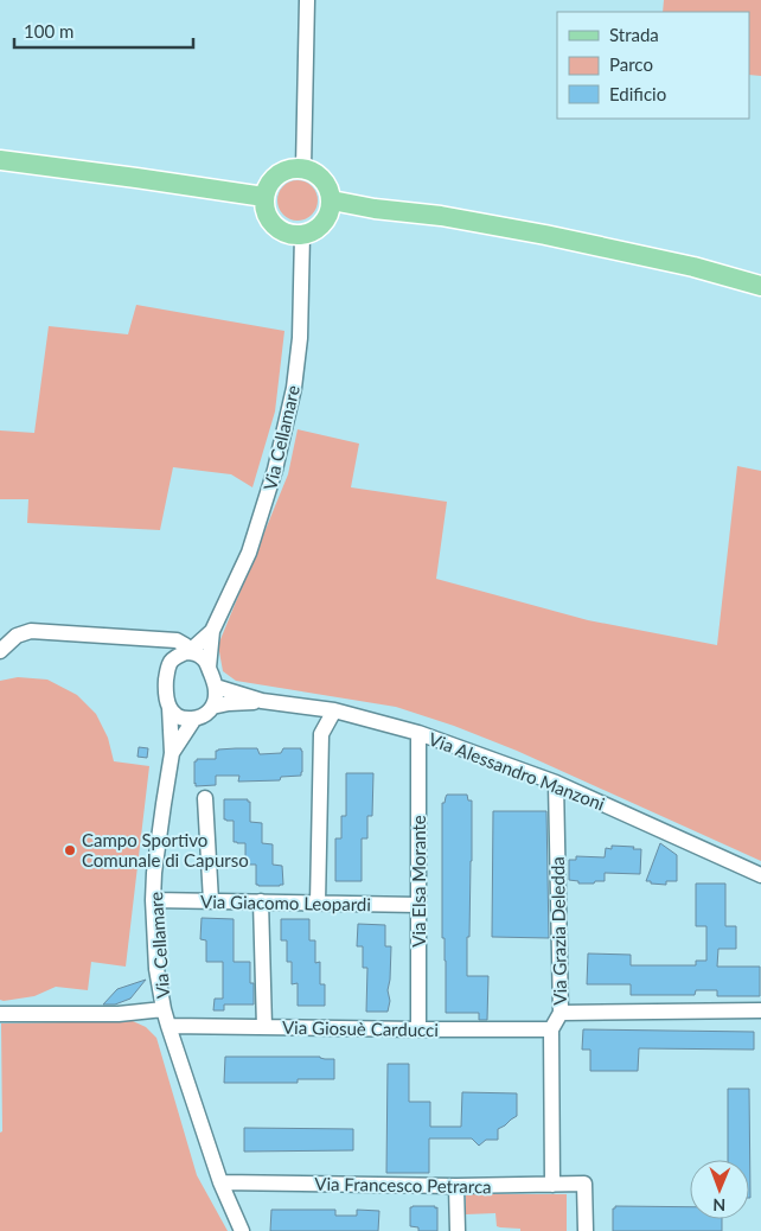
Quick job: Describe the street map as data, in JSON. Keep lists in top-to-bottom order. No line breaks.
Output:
{"streets":{"street":["Via Cellamare","Via Alessandro Manzoni","Via Elsa Morante","Via Giacomo Leopardi","Via Grazia Deledda","Via Giosuè Carducci","Via Francesco Petrarca"]},"crossings":[["Via Cellamare","Via Alessandro Manzoni"],["Via Cellamare","Via Giacomo Leopardi"],["Via Cellamare","Via Giosuè Carducci"],["Via Cellamare","Via Francesco Petrarca"],["Via Alessandro Manzoni","Via Elsa Morante"],["Via Alessandro Manzoni","Via Grazia Deledda"],["Via Elsa Morante","Via Giacomo Leopardi"],["Via Elsa Morante","Via Giosuè Carducci"],["Via Grazia Deledda","Via Giosuè Carducci"],["Via Grazia Deledda","Via Francesco Petrarca"]],"places":["Campo Sportivo Comunale di Capurso"],"legend":["Strada","Parco","Edificio"],"scale_bar":"100 m","north":"bottom"}
